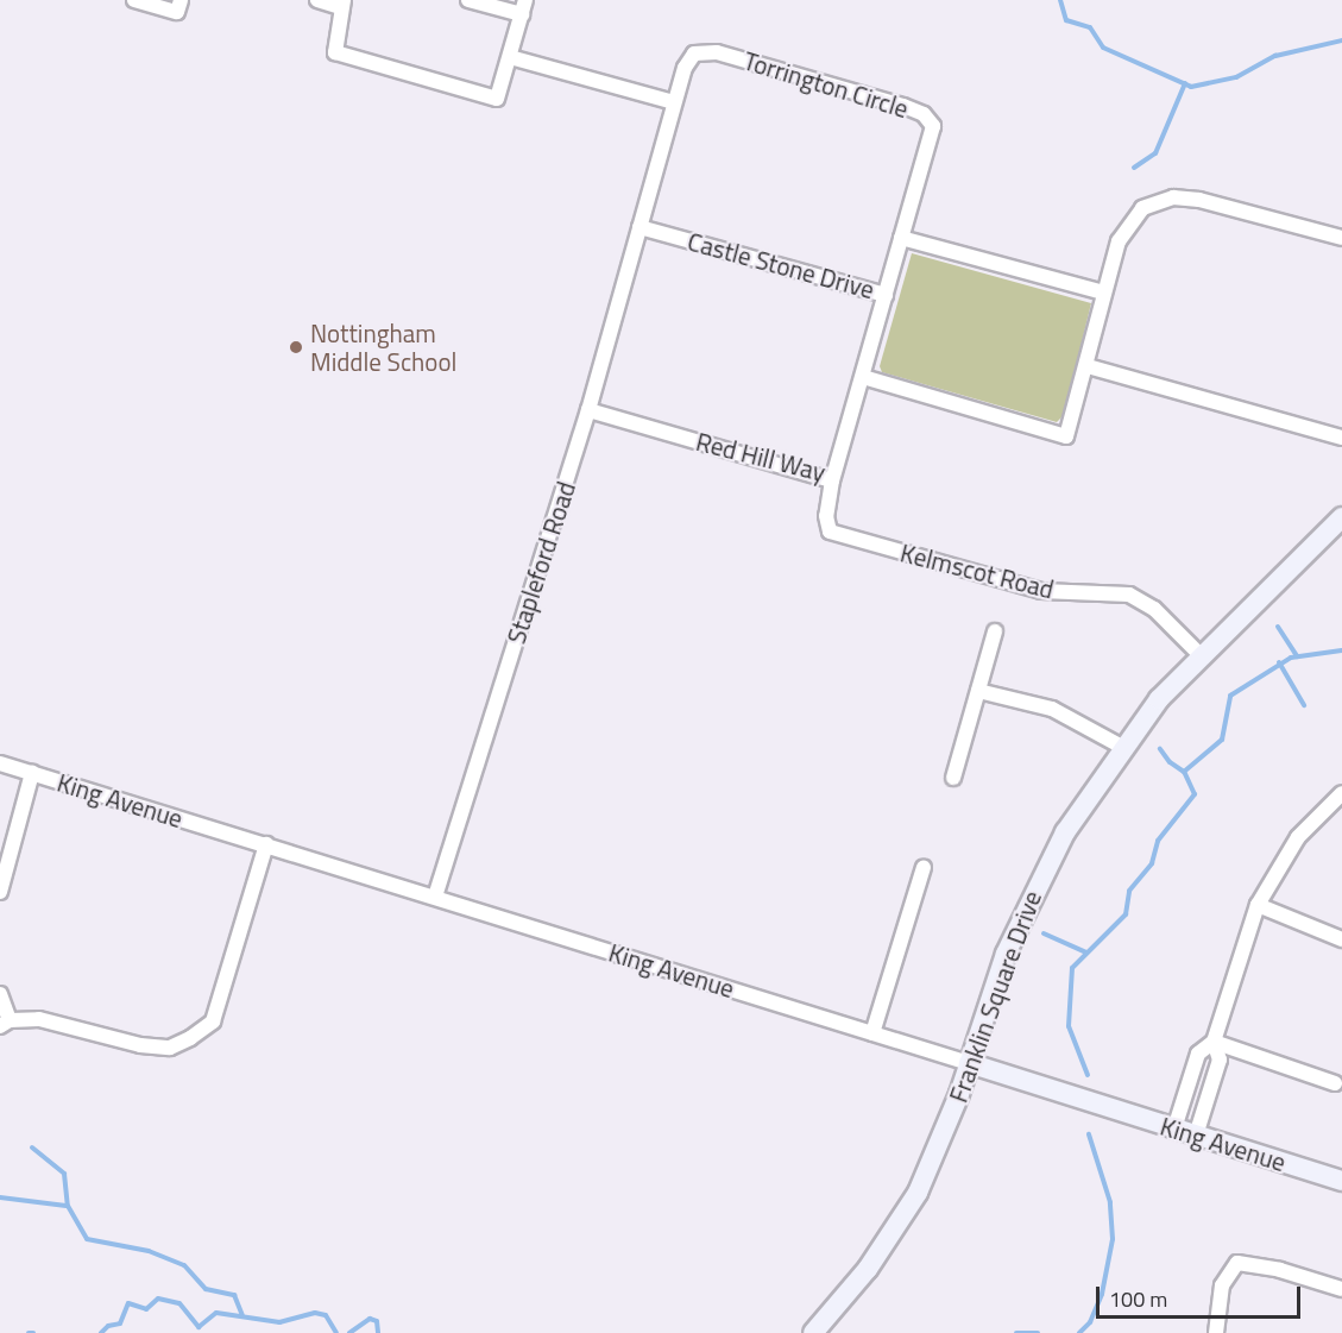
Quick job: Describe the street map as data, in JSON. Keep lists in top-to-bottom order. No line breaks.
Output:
{"streets":{"street":["Torrington Circle","Castle Stone Drive","Red Hill Way","Stapleford Road","Kelmscot Road","King Avenue","Franklin Square Drive"]},"crossings":[["Torrington Circle","Castle Stone Drive"],["Castle Stone Drive","Red Hill Way"],["Castle Stone Drive","Stapleford Road"],["Red Hill Way","Stapleford Road"],["Red Hill Way","Kelmscot Road"],["Stapleford Road","King Avenue"],["Kelmscot Road","Franklin Square Drive"],["King Avenue","Franklin Square Drive"]],"places":["Nottingham Middle School"],"scale_bar":"100 m"}
